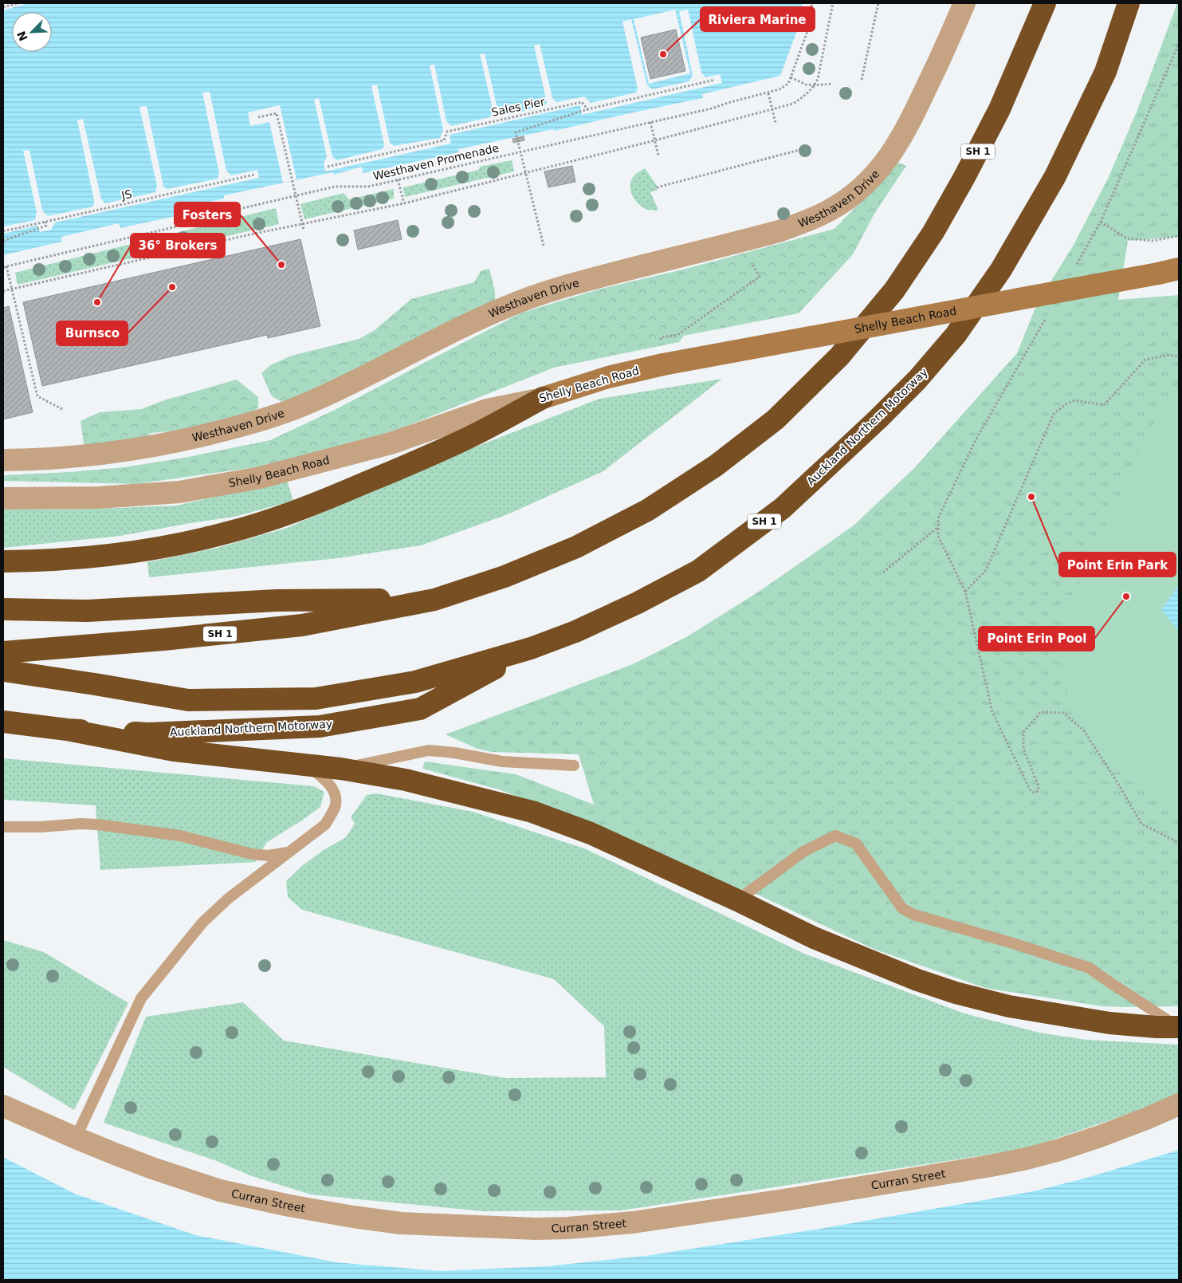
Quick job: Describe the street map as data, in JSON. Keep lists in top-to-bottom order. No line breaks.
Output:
{"streets":{"highway":["SH 1","Auckland Northern Motorway"],"main road":["Shelly Beach Road"],"street":["Westhaven Drive","Curran Street"],"path":["Sales Pier","Westhaven Promenade","JS"]},"places":["Riviera Marine","Fosters","Burnsco","36° Brokers","Point Erin Park","Point Erin Pool"],"north":"bottom left"}
